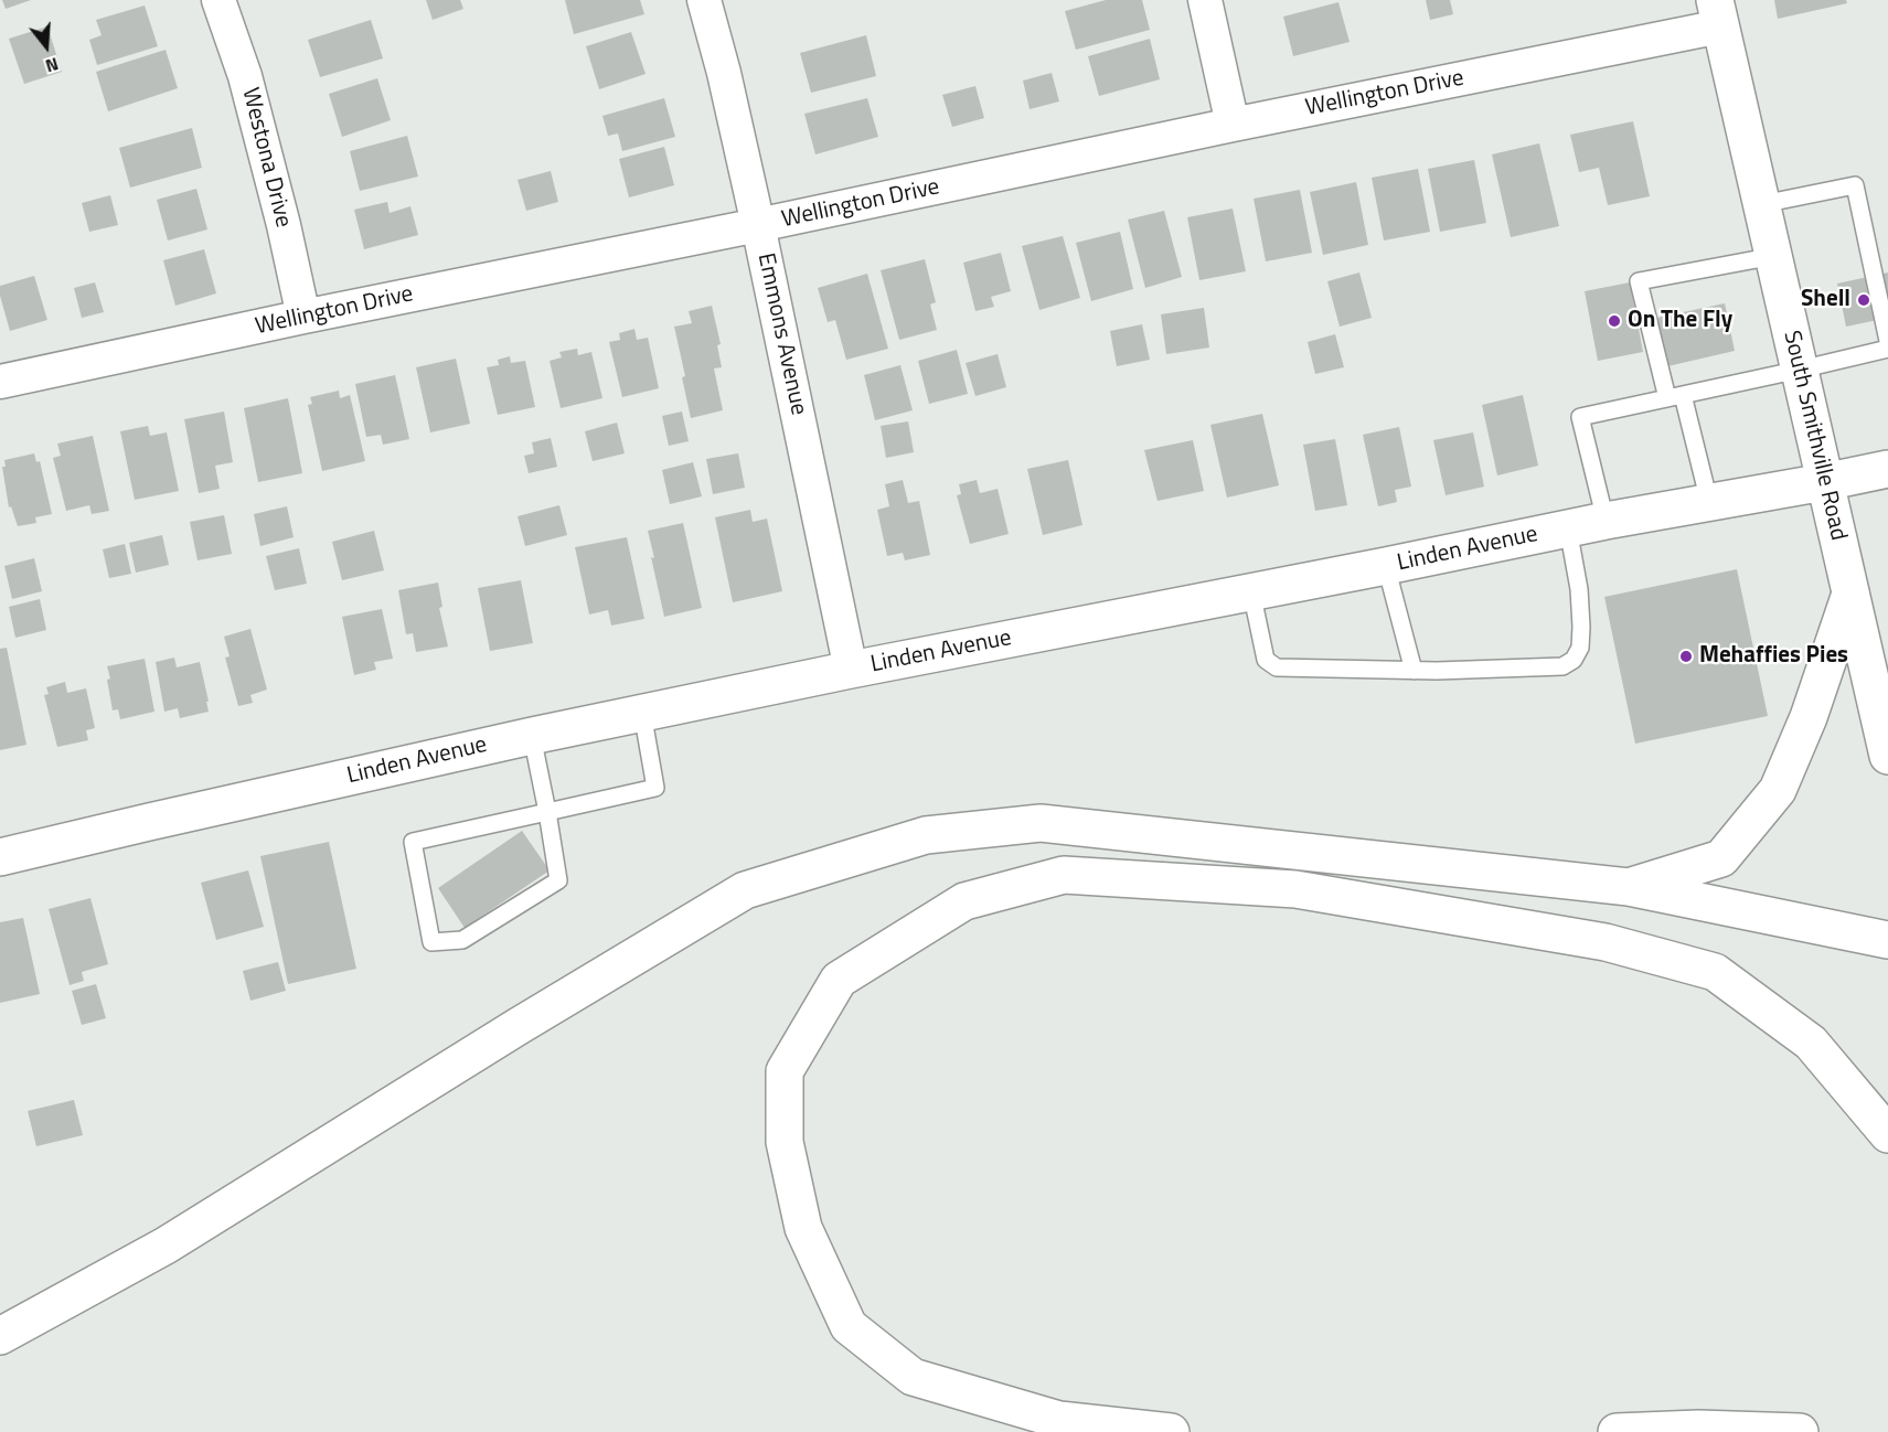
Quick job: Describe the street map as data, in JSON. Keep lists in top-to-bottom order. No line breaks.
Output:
{"streets":{"main road":["South Smithville Road","Linden Avenue"],"street":["Wellington Drive","Westona Drive","Emmons Avenue"]},"crossings":[["Wellington Drive","Westona Drive"],["Wellington Drive","Emmons Avenue"],["Wellington Drive","South Smithville Road"],["Emmons Avenue","Linden Avenue"],["South Smithville Road","Linden Avenue"]],"places":["Shell","On The Fly","Mehaffies Pies"],"north":"bottom"}
